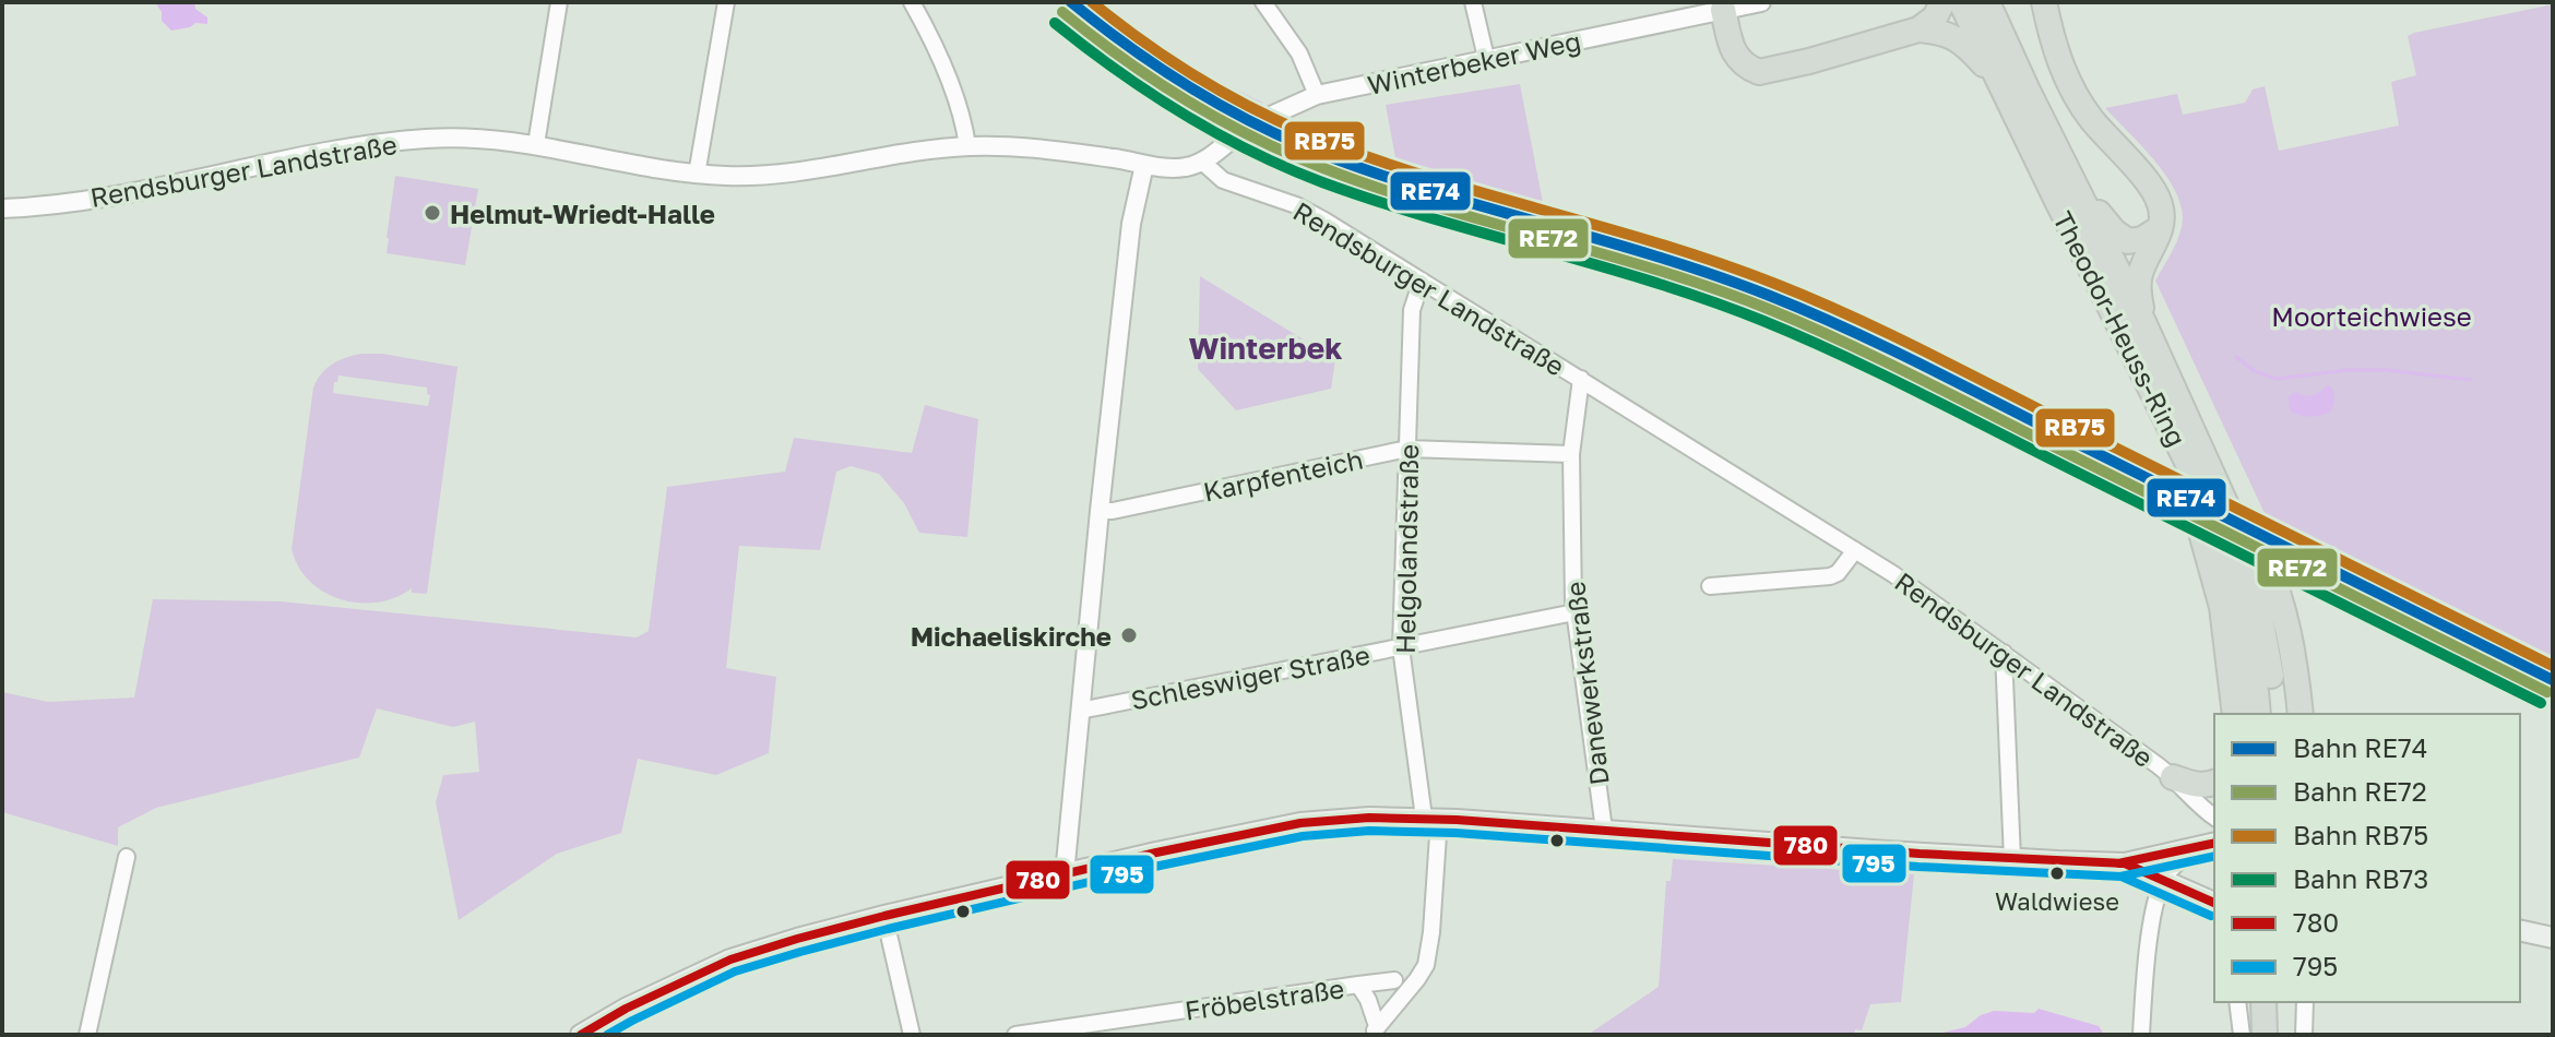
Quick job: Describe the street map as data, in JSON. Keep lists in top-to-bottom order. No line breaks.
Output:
{"streets":{"highway":["Theodor-Heuss-Ring"],"street":["Winterbeker Weg","Rendsburger Landstraße","Karpfenteich","Helgolandstraße","Schleswiger Straße","Danewerkstraße","Fröbelstraße"]},"crossings":[["Winterbeker Weg","Rendsburger Landstraße"],["Rendsburger Landstraße","Helgolandstraße"],["Rendsburger Landstraße","Danewerkstraße"],["Karpfenteich","Helgolandstraße"],["Karpfenteich","Danewerkstraße"],["Helgolandstraße","Schleswiger Straße"],["Helgolandstraße","Fröbelstraße"],["Schleswiger Straße","Danewerkstraße"]],"districts":["Winterbek"],"parks":["Moorteichwiese"],"places":["Helmut-Wriedt-Halle","Michaeliskirche","Waldwiese"],"lines":["rail line RE74","rail line RB75","rail line RE72","rail line RB73","transit line 780","transit line 795"],"legend":["Bahn RE74","Bahn RE72","Bahn RB75","Bahn RB73","780","795"]}
